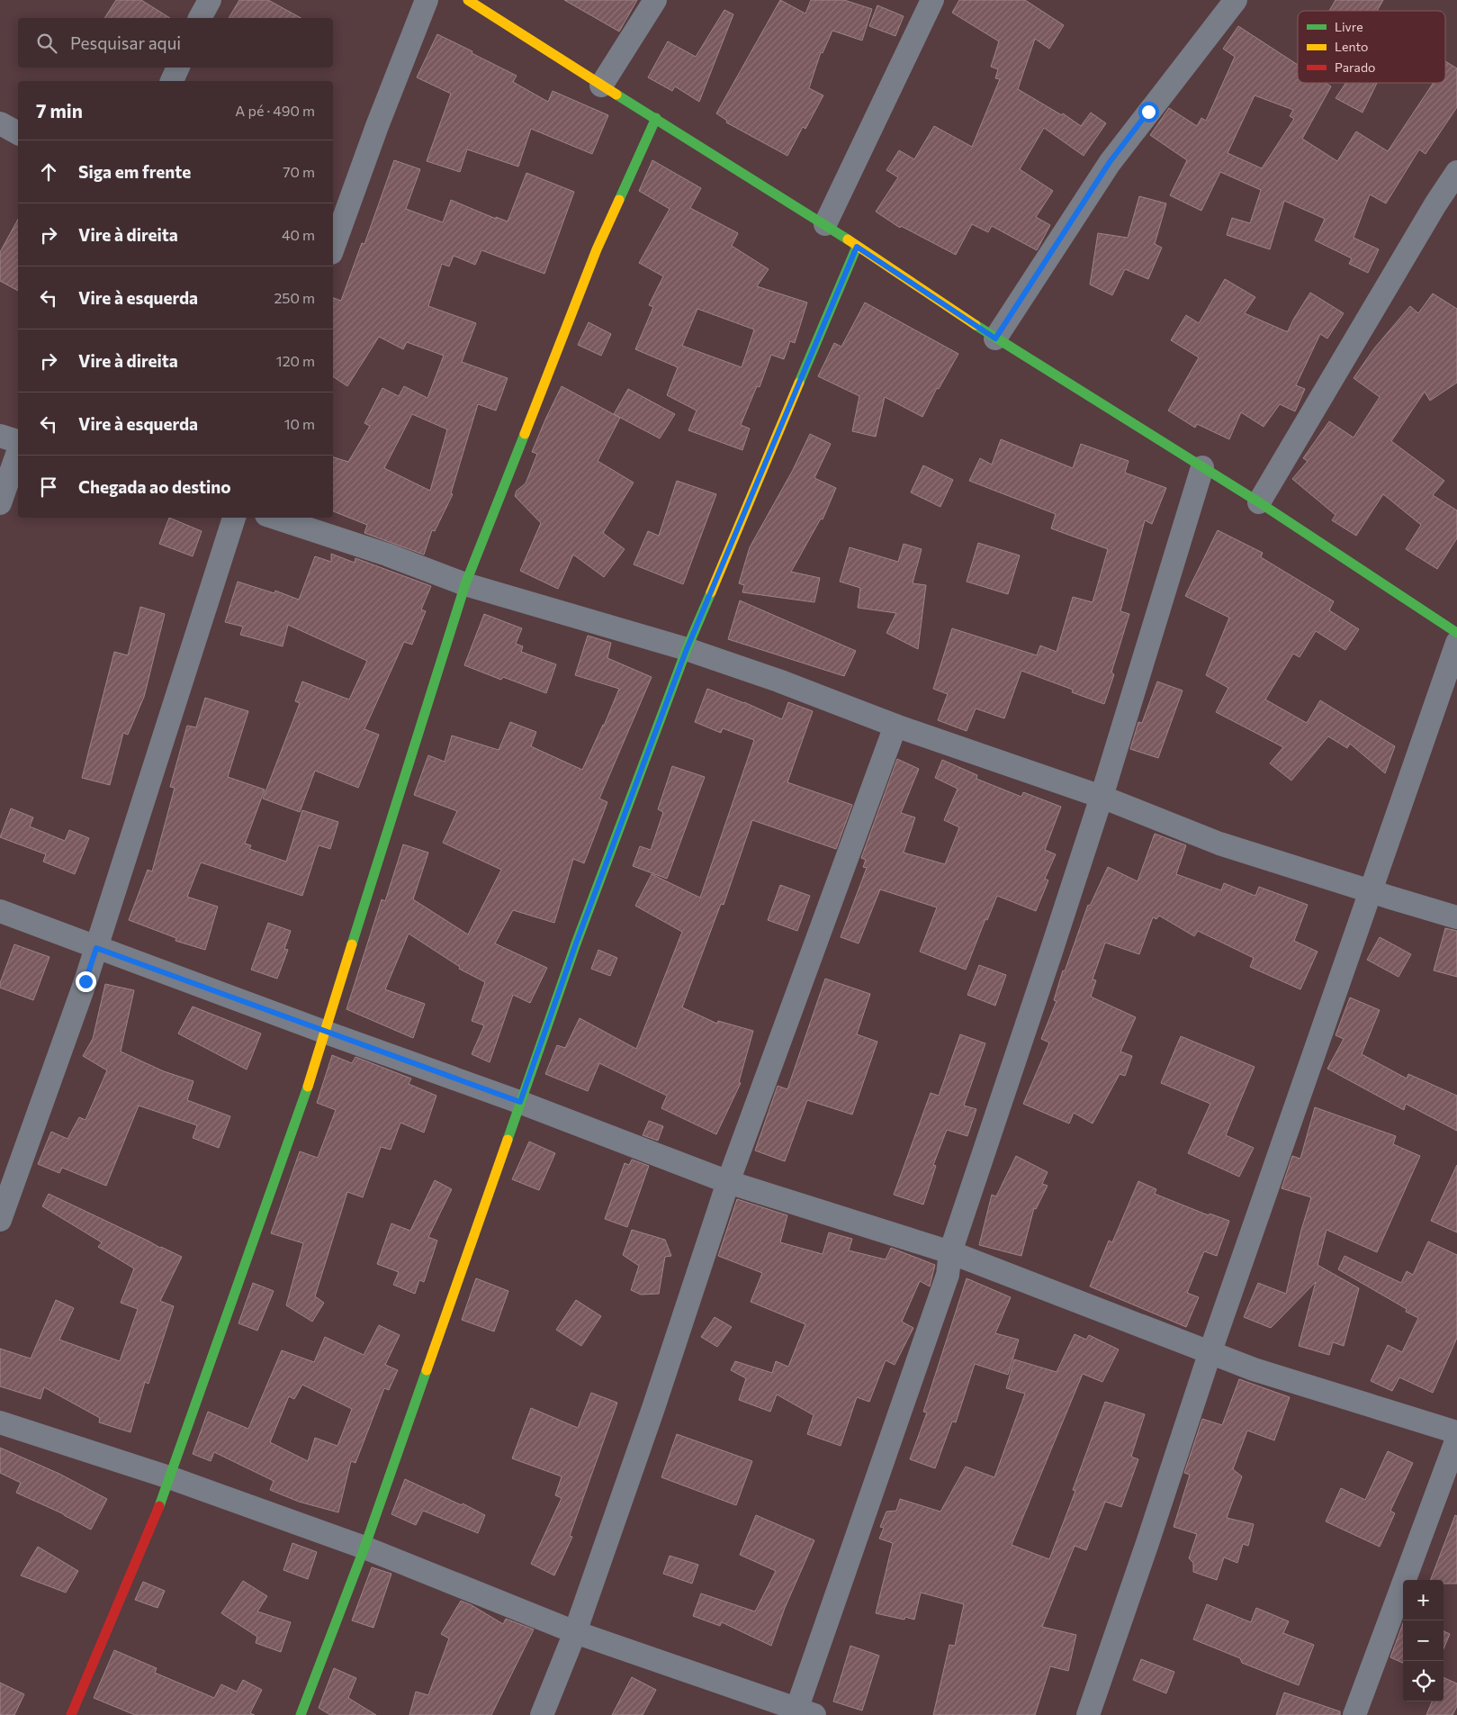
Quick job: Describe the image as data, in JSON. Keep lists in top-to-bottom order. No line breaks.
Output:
{"legend":["Livre","Lento","Parado"],"page":{"search":"Pesquisar aqui","heading":["7 min","A pé · 490 m"],"list":[["Siga em frente","70 m"],["Vire à direita","40 m"],["Vire à esquerda","250 m"],["Vire à direita","120 m"],["Vire à esquerda","10 m"],"Chegada ao destino"],"map_buttons":["+","−"]}}
